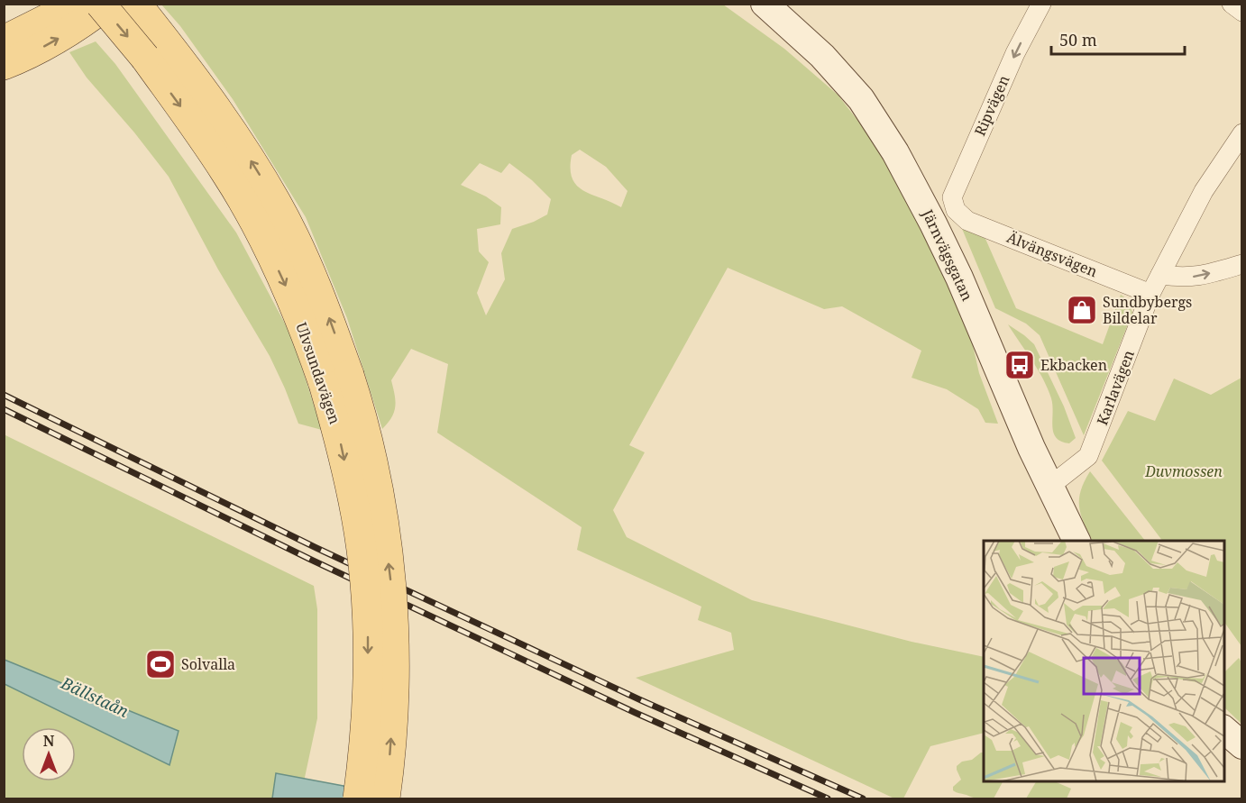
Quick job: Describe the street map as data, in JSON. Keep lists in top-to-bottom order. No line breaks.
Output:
{"streets":{"main road":["Ulvsundavägen"],"street":["Ripvägen","Älvängsvägen","Järnvägsgatan","Karlavägen"]},"crossings":[["Ripvägen","Älvängsvägen"],["Älvängsvägen","Karlavägen"],["Järnvägsgatan","Karlavägen"]],"one_way":["Ripvägen"],"water":["Bällstaån"],"parks":["Duvmossen"],"places":{"shop":["Sundbybergs Bildelar"],"bus stop":["Ekbacken"],"sports":["Solvalla"]},"scale_bar":"50 m","north":"top"}
